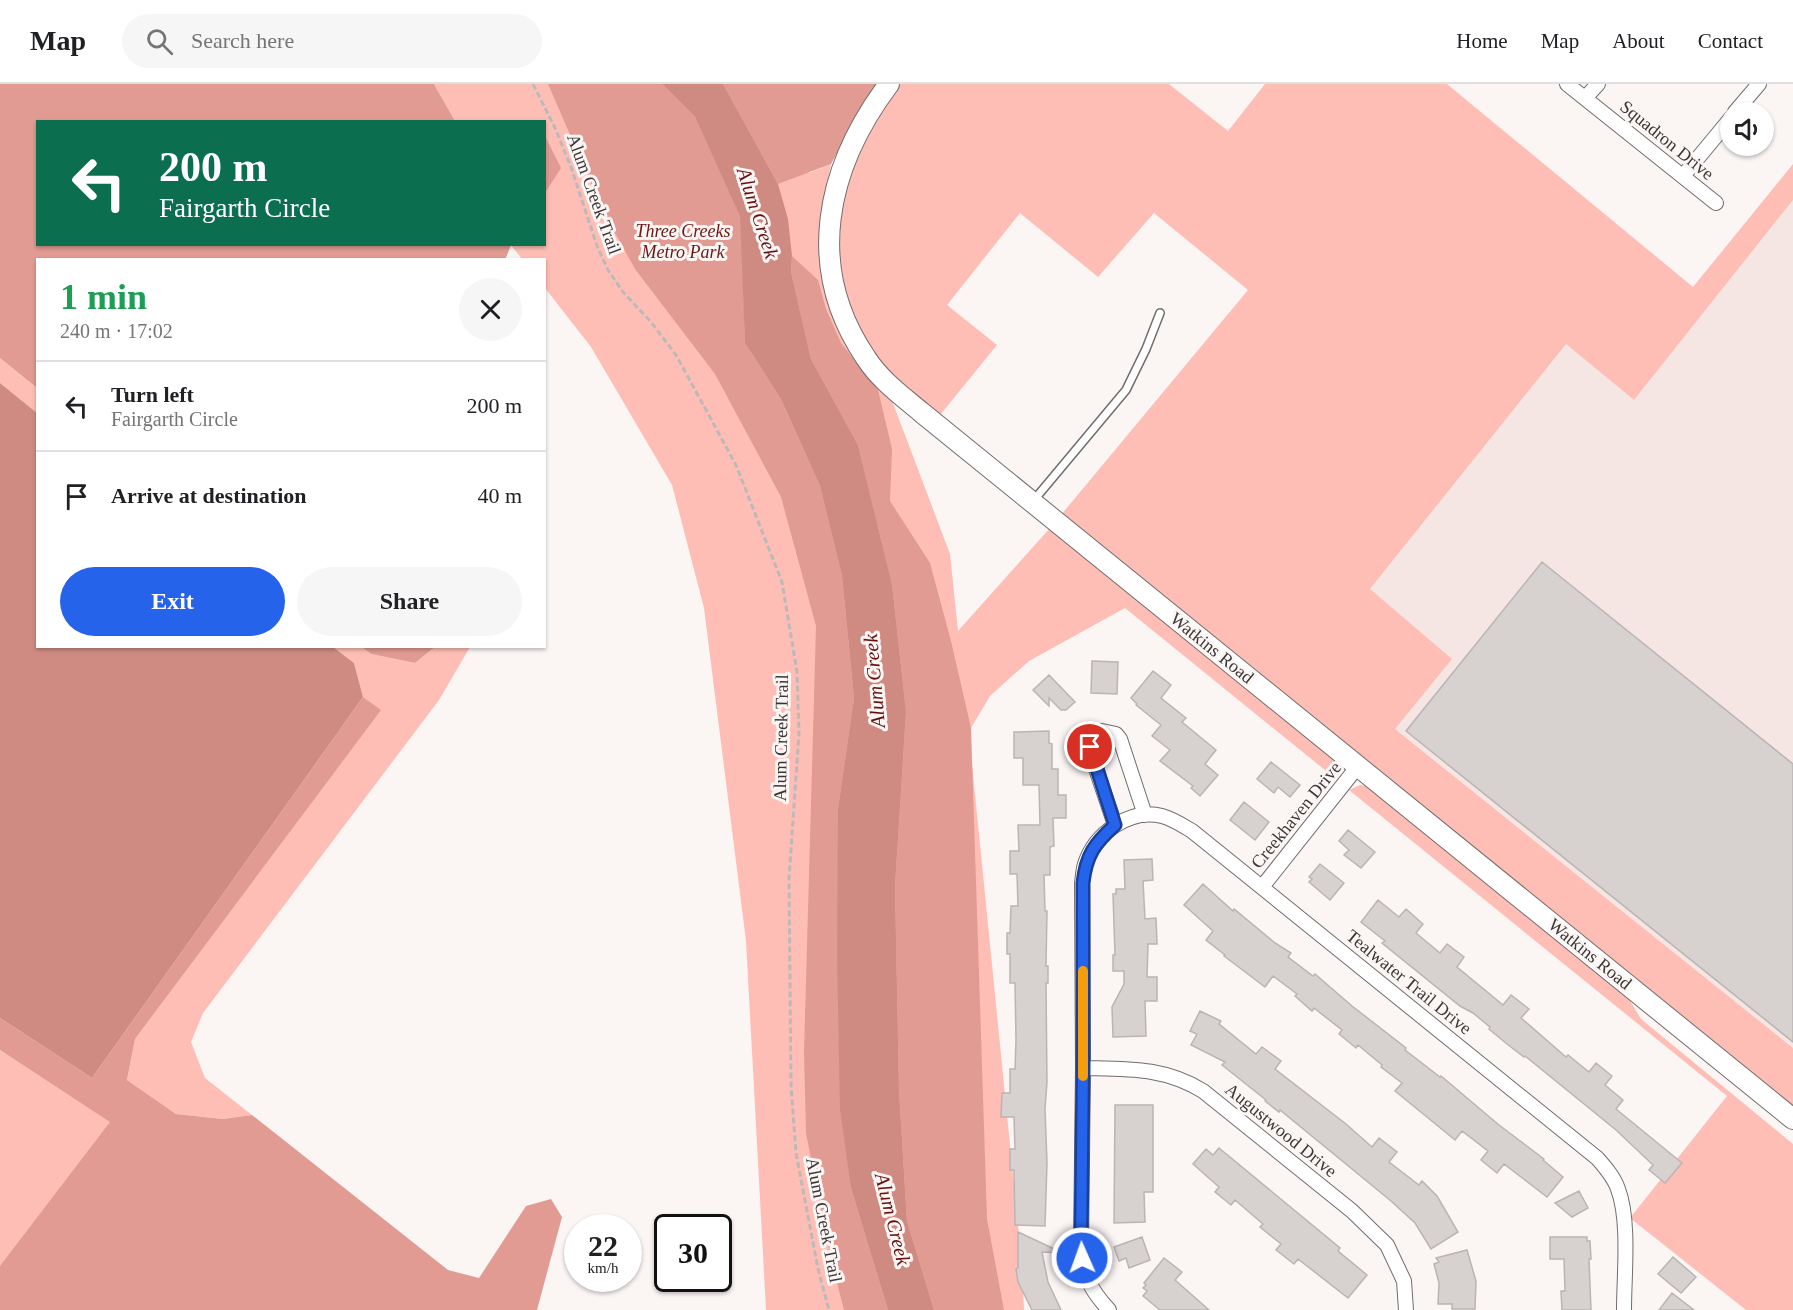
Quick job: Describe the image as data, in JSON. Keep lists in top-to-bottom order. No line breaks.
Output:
{"streets":{"street":["Squadron Drive","Watkins Road","Creekhaven Drive","Tealwater Trail Drive","Augustwood Drive"],"path":["Alum Creek Trail"]},"crossings":[["Watkins Road","Creekhaven Drive"],["Creekhaven Drive","Tealwater Trail Drive"]],"water":["Alum Creek"],"parks":["Three Creeks Metro Park"],"page":{"header":"Map","search":"Search here","nav":["Home","Map","About","Contact"],"turn":["200 m","Fairgarth Circle"],"heading":["1 min","240 m · 17:02"],"list":[{"name":"Turn left","note":"Fairgarth Circle","value":"200 m"},{"name":"Arrive at destination","value":"40 m"}],"buttons":["Exit","Share"],"speed":"22 km/h","limit":"30"}}
